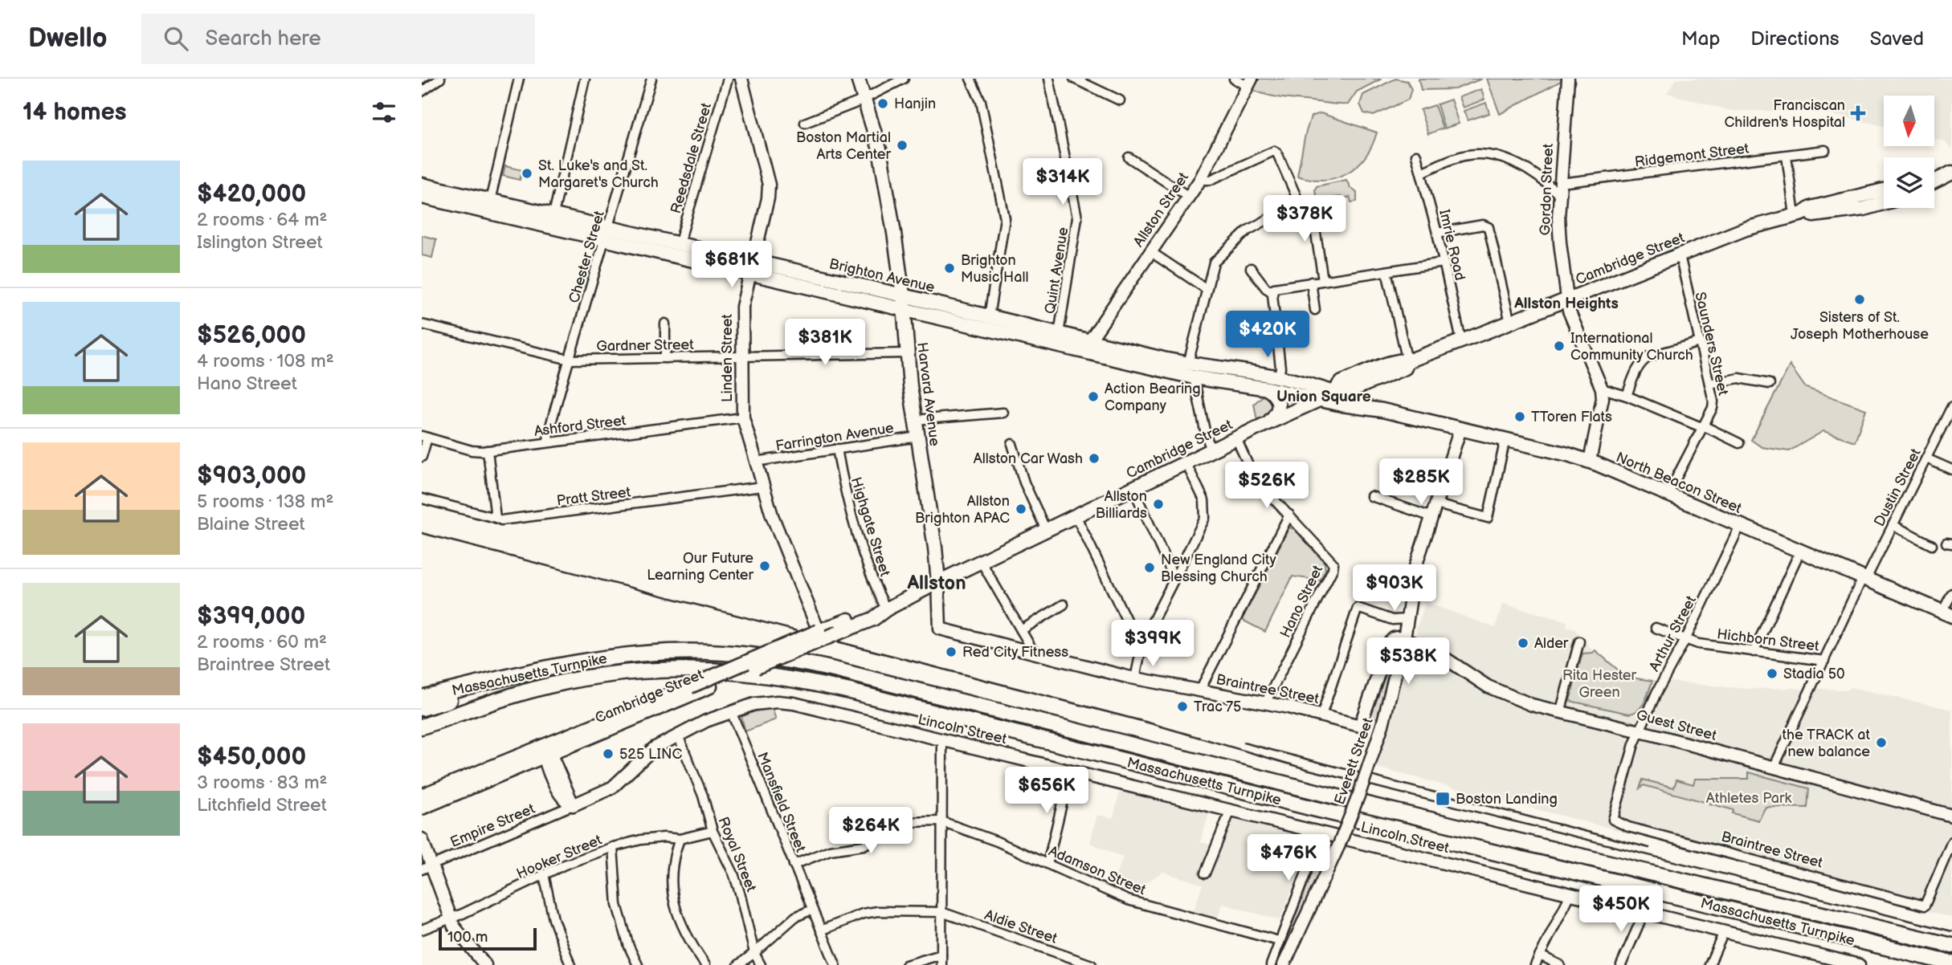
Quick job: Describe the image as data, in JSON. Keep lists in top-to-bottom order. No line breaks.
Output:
{"streets":{"highway":["Massachusetts Turnpike"],"main road":["Cambridge Street","Brighton Avenue","Harvard Avenue","North Beacon Street"],"street":["Ridgemont Street","Reedsdale Street","Gordon Street","Allston Street","Imrie Road","Chester Street","Quint Avenue","Saunders Street","Gardner Street","Linden Street","Ashford Street","Farrington Avenue","Dustin Street","Pratt Street","Highgate Street","Hano Street","Arthur Street","Hichborn Street","Braintree Street","Guest Street","Lincoln Street","Everett Street","Mansfield Street","Empire Street","Royal Street","Hooker Street","Adamson Street","Aldie Street"]},"crossings":[["Ridgemont Street","Gordon Street"],["Reedsdale Street","Brighton Avenue"],["Gordon Street","Cambridge Street"],["Gordon Street","North Beacon Street"],["Allston Street","Brighton Avenue"],["Imrie Road","Cambridge Street"],["Chester Street","Brighton Avenue"],["Chester Street","Gardner Street"],["Chester Street","Ashford Street"],["Cambridge Street","Brighton Avenue"],["Cambridge Street","Saunders Street"],["Cambridge Street","Linden Street"],["Cambridge Street","Harvard Avenue"],["Cambridge Street","North Beacon Street"],["Cambridge Street","Highgate Street"],["Cambridge Street","Hano Street"],["Cambridge Street","Braintree Street"],["Quint Avenue","Brighton Avenue"],["Brighton Avenue","Linden Street"],["Brighton Avenue","Harvard Avenue"],["Brighton Avenue","North Beacon Street"],["Saunders Street","North Beacon Street"],["Gardner Street","Linden Street"],["Gardner Street","Harvard Avenue"],["Linden Street","Ashford Street"],["Linden Street","Farrington Avenue"],["Linden Street","Pratt Street"],["Harvard Avenue","Farrington Avenue"],["Harvard Avenue","Braintree Street"],["Farrington Avenue","Highgate Street"],["North Beacon Street","Dustin Street"],["North Beacon Street","Arthur Street"],["North Beacon Street","Hichborn Street"],["North Beacon Street","Everett Street"],["Dustin Street","Hichborn Street"],["Hano Street","Braintree Street"],["Arthur Street","Hichborn Street"],["Arthur Street","Braintree Street"],["Arthur Street","Guest Street"],["Braintree Street","Guest Street"],["Braintree Street","Everett Street"],["Guest Street","Everett Street"],["Lincoln Street","Mansfield Street"],["Lincoln Street","Empire Street"],["Lincoln Street","Royal Street"],["Mansfield Street","Adamson Street"],["Mansfield Street","Aldie Street"],["Royal Street","Hooker Street"]],"districts":["Allston Heights","Union Square","Allston"],"parks":["Rita Hester Green","Athletes Park"],"places":{"other":["Hanjin","Boston Martial Arts Center","St. Luke's and St. Margaret's Church","Brighton Music Hall","Sisters of St. Joseph Motherhouse","International Community Church","Action Bearing Company","TToren Flats","Allston Car Wash","Allston Billiards","Allston Brighton APAC","Our Future Learning Center","New England City Blessing Church","Alder","Red City Fitness","Stadia 50","Trac 75","the TRACK at new balance","525 LINC"],"health":["Franciscan Children's Hospital"],"transit":["Boston Landing"]},"scale_bar":"100 m","north":"bottom","page":{"header":"Dwello","search":"Search here","nav":["Map","Directions","Saved"],"heading":"14 homes","list":[{"name":"$420,000","note":"2 rooms · 64 m² · Islington Street"},{"name":"$526,000","note":"4 rooms · 108 m² · Hano Street"},{"name":"$903,000","note":"5 rooms · 138 m² · Blaine Street"},{"name":"$399,000","note":"2 rooms · 60 m² · Braintree Street"},{"name":"$450,000","note":"3 rooms · 83 m² · Litchfield Street"}],"price":["$314K","$378K","$681K","$420K","$381K","$285K","$526K","$903K","$399K","$538K","$656K","$264K","$476K","$450K"],"scale":"100 m"}}
